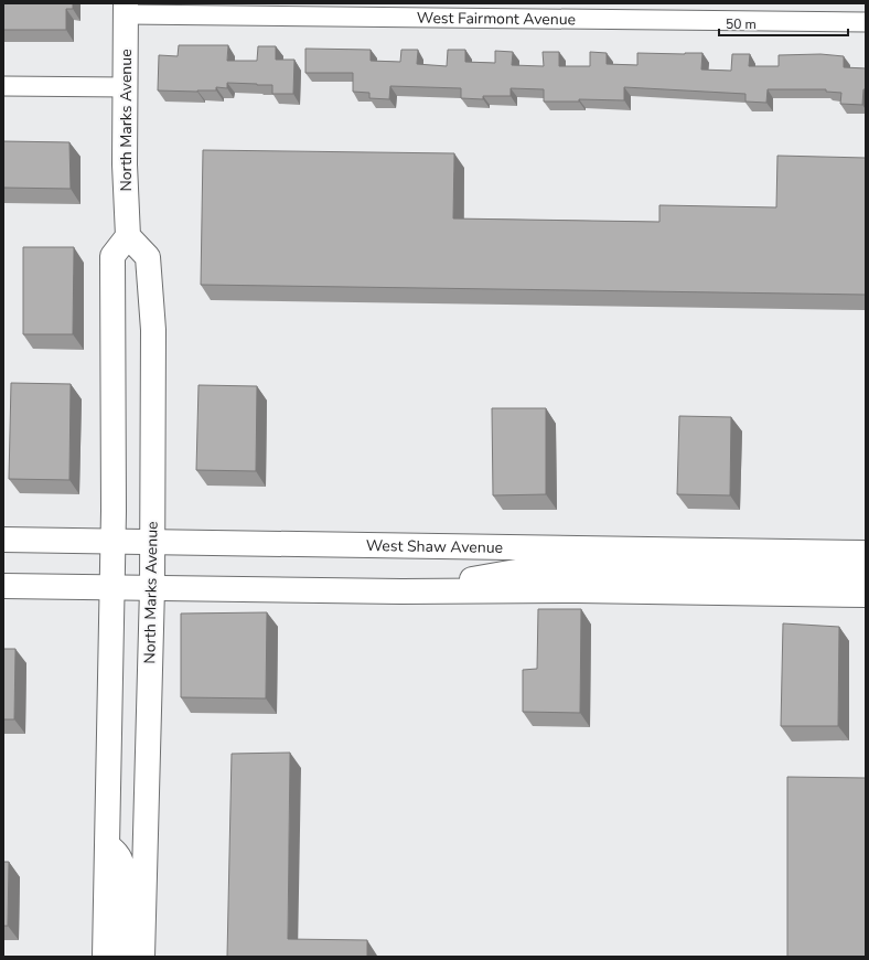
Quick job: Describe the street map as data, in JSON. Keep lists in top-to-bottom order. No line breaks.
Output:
{"streets":{"main road":["North Marks Avenue","West Shaw Avenue"],"street":["West Fairmont Avenue"]},"crossings":[["West Fairmont Avenue","North Marks Avenue"],["North Marks Avenue","West Shaw Avenue"]],"scale_bar":"50 m"}
